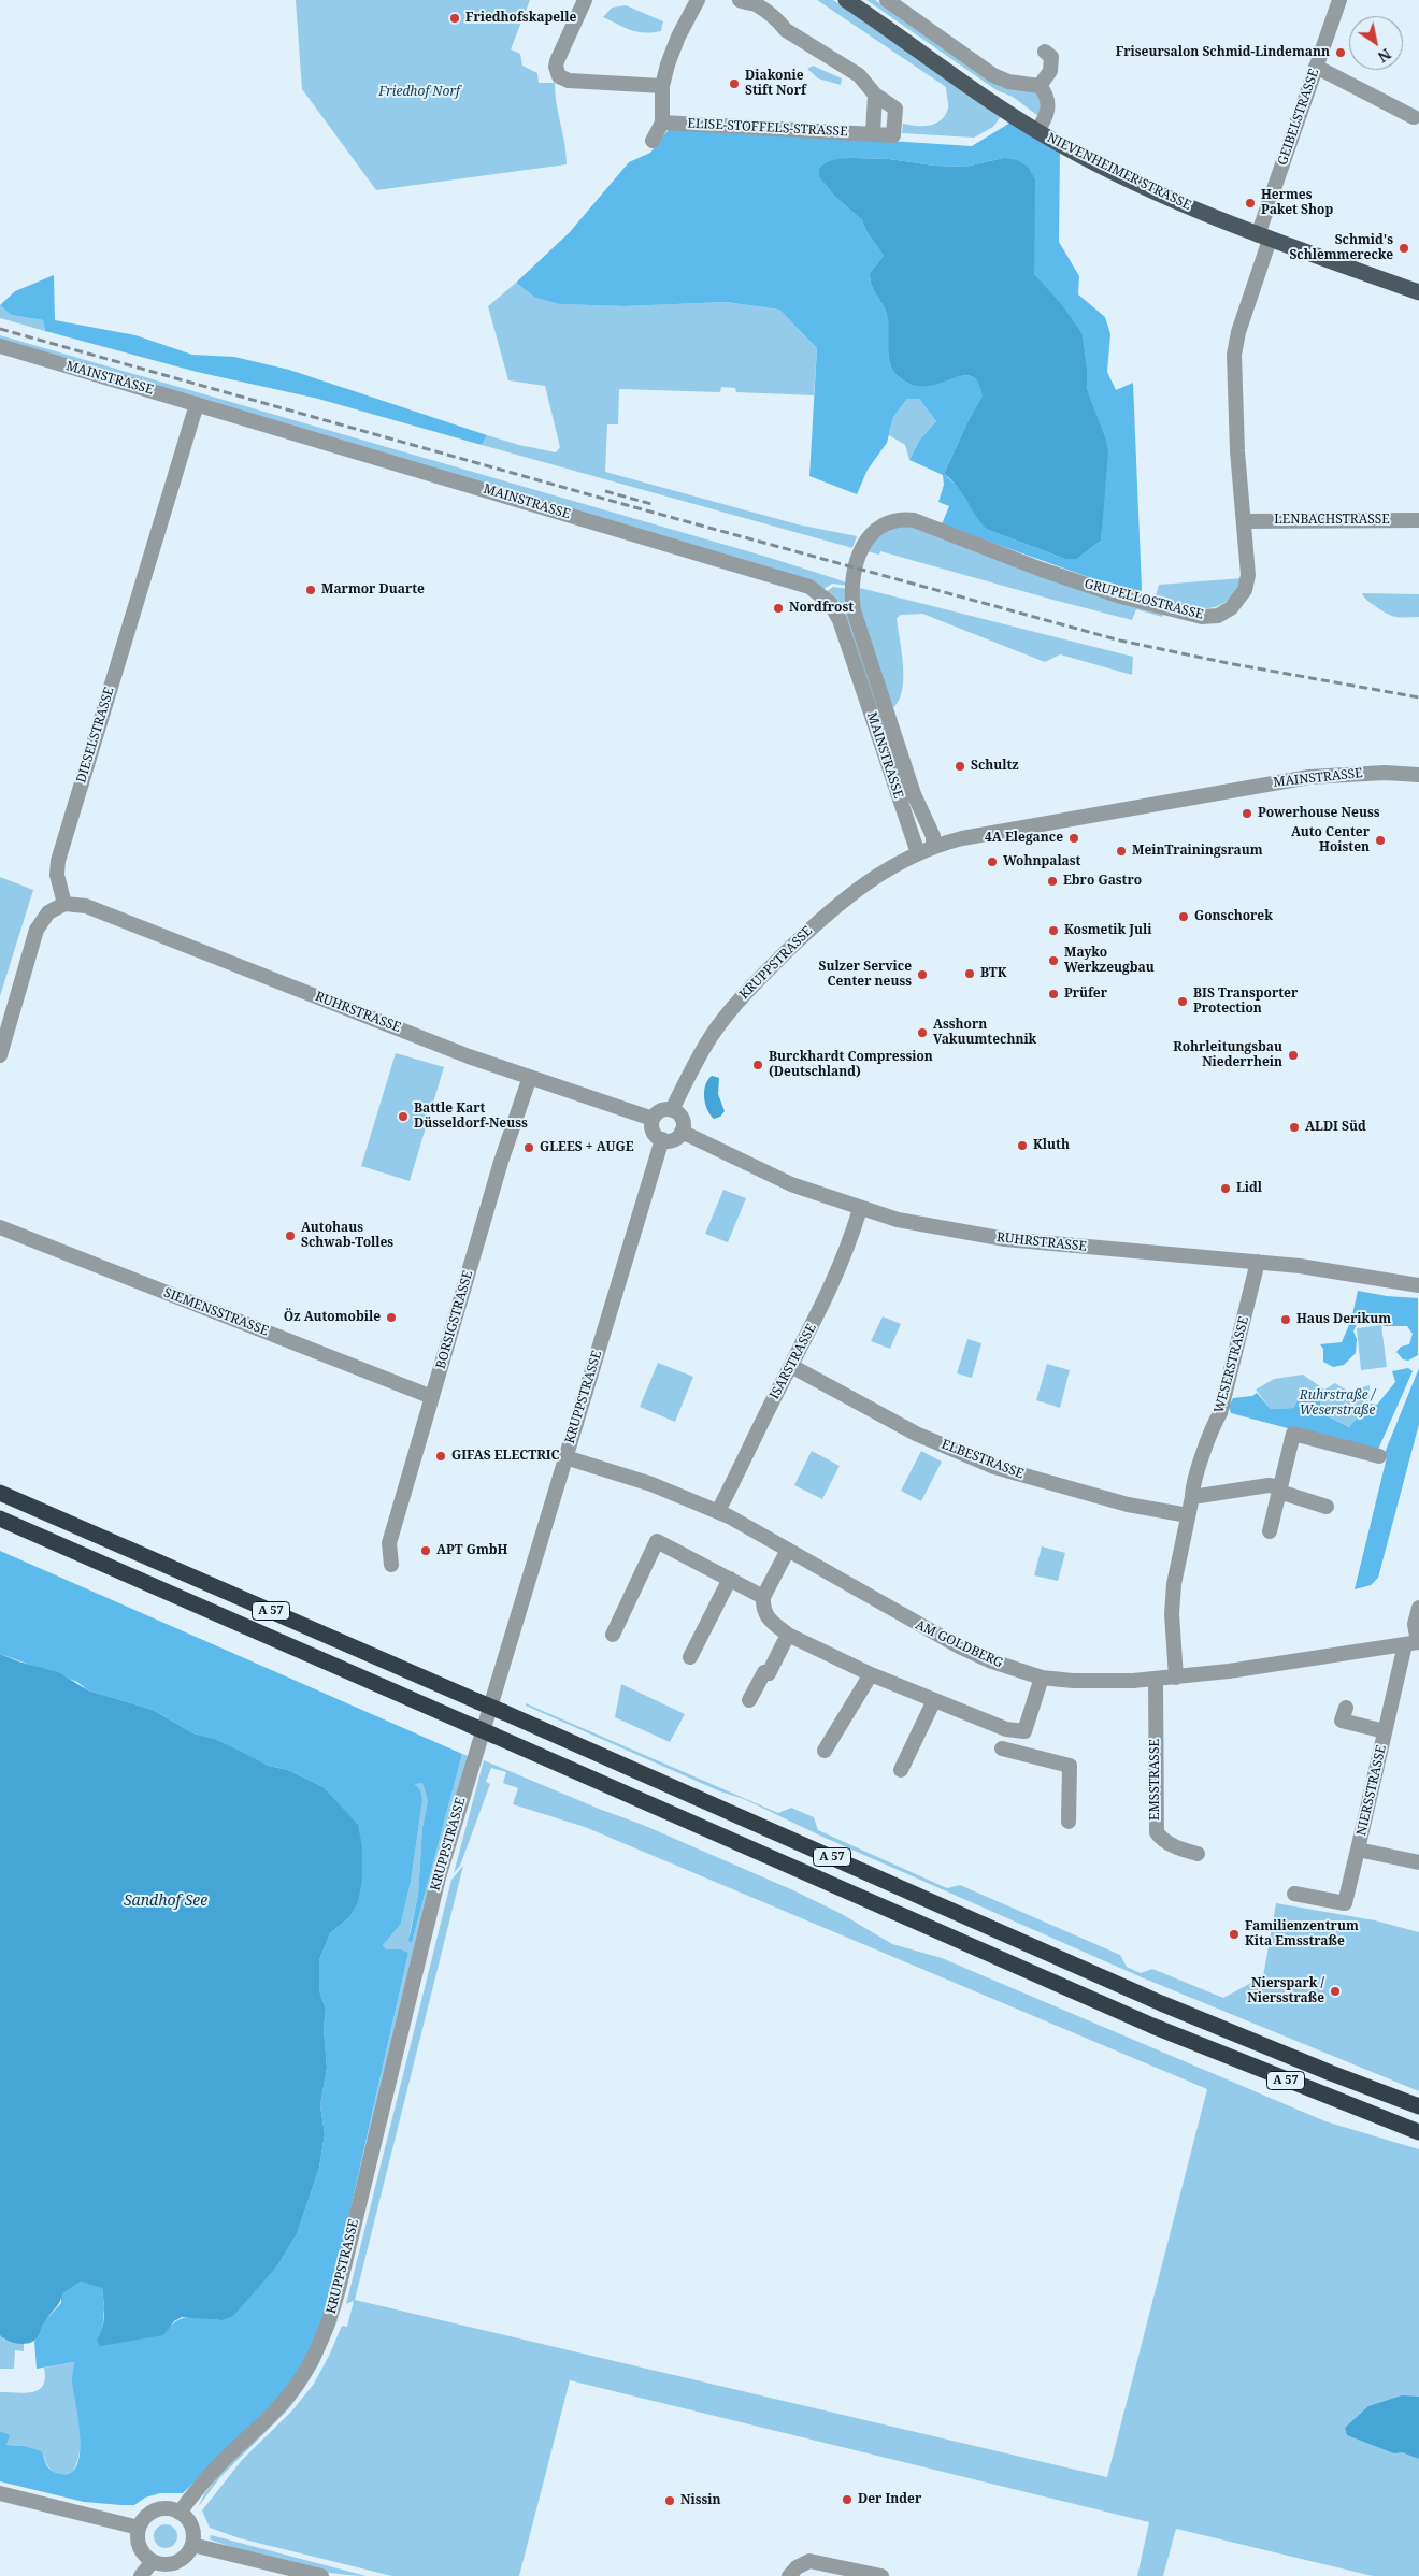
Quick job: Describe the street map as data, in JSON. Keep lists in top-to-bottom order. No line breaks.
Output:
{"streets":{"highway":["A 57"],"main road":["NIEVENHEIMER STRASSE"],"street":["GEIBELSTRASSE","ELISE-STOFFELS-STRASSE","MAINSTRASSE","LENBACHSTRASSE","GRUPELLOSTRASSE","DIESELSTRASSE","KRUPPSTRASSE","RUHRSTRASSE","SIEMENSSTRASSE","BORSIGSTRASSE","ISARSTRASSE","WESERSTRASSE","ELBESTRASSE","AM GOLDBERG","EMSSTRASSE","NIERSSTRASSE"]},"crossings":[["GEIBELSTRASSE","NIEVENHEIMER STRASSE"],["GEIBELSTRASSE","GRUPELLOSTRASSE"],["NIEVENHEIMER STRASSE","GRUPELLOSTRASSE"],["MAINSTRASSE","DIESELSTRASSE"],["MAINSTRASSE","KRUPPSTRASSE"],["LENBACHSTRASSE","GRUPELLOSTRASSE"],["DIESELSTRASSE","RUHRSTRASSE"],["KRUPPSTRASSE","RUHRSTRASSE"],["KRUPPSTRASSE","AM GOLDBERG"],["RUHRSTRASSE","BORSIGSTRASSE"],["RUHRSTRASSE","ISARSTRASSE"],["RUHRSTRASSE","WESERSTRASSE"],["SIEMENSSTRASSE","BORSIGSTRASSE"],["ISARSTRASSE","ELBESTRASSE"],["ISARSTRASSE","AM GOLDBERG"],["WESERSTRASSE","ELBESTRASSE"],["WESERSTRASSE","AM GOLDBERG"],["AM GOLDBERG","EMSSTRASSE"],["AM GOLDBERG","NIERSSTRASSE"]],"water":["Sandhof See"],"parks":["Friedhof Norf","Ruhrstraße / Weserstraße"],"places":["Friedhofskapelle","Friseursalon Schmid-Lindemann","Diakonie Stift Norf","Hermes Paket Shop","Schmid's Schlemmerecke","Marmor Duarte","Nordfrost","Schultz","Powerhouse Neuss","4A Elegance","Auto Center Hoisten","MeinTrainingsraum","Wohnpalast","Ebro Gastro","Gonschorek","Kosmetik Juli","Mayko Werkzeugbau","BTK","Sulzer Service Center neuss","Prüfer","BIS Transporter Protection","Asshorn Vakuumtechnik","Rohrleitungsbau Niederrhein","Burckhardt Compression (Deutschland)","Battle Kart Düsseldorf-Neuss","ALDI Süd","Kluth","GLEES + AUGE","Lidl","Autohaus Schwab-Tolles","Öz Automobile","Haus Derikum","GIFAS ELECTRIC","APT GmbH","Familienzentrum Kita Emsstraße","Nierspark / Niersstraße","Der Inder","Nissin"],"north":"bottom right"}
